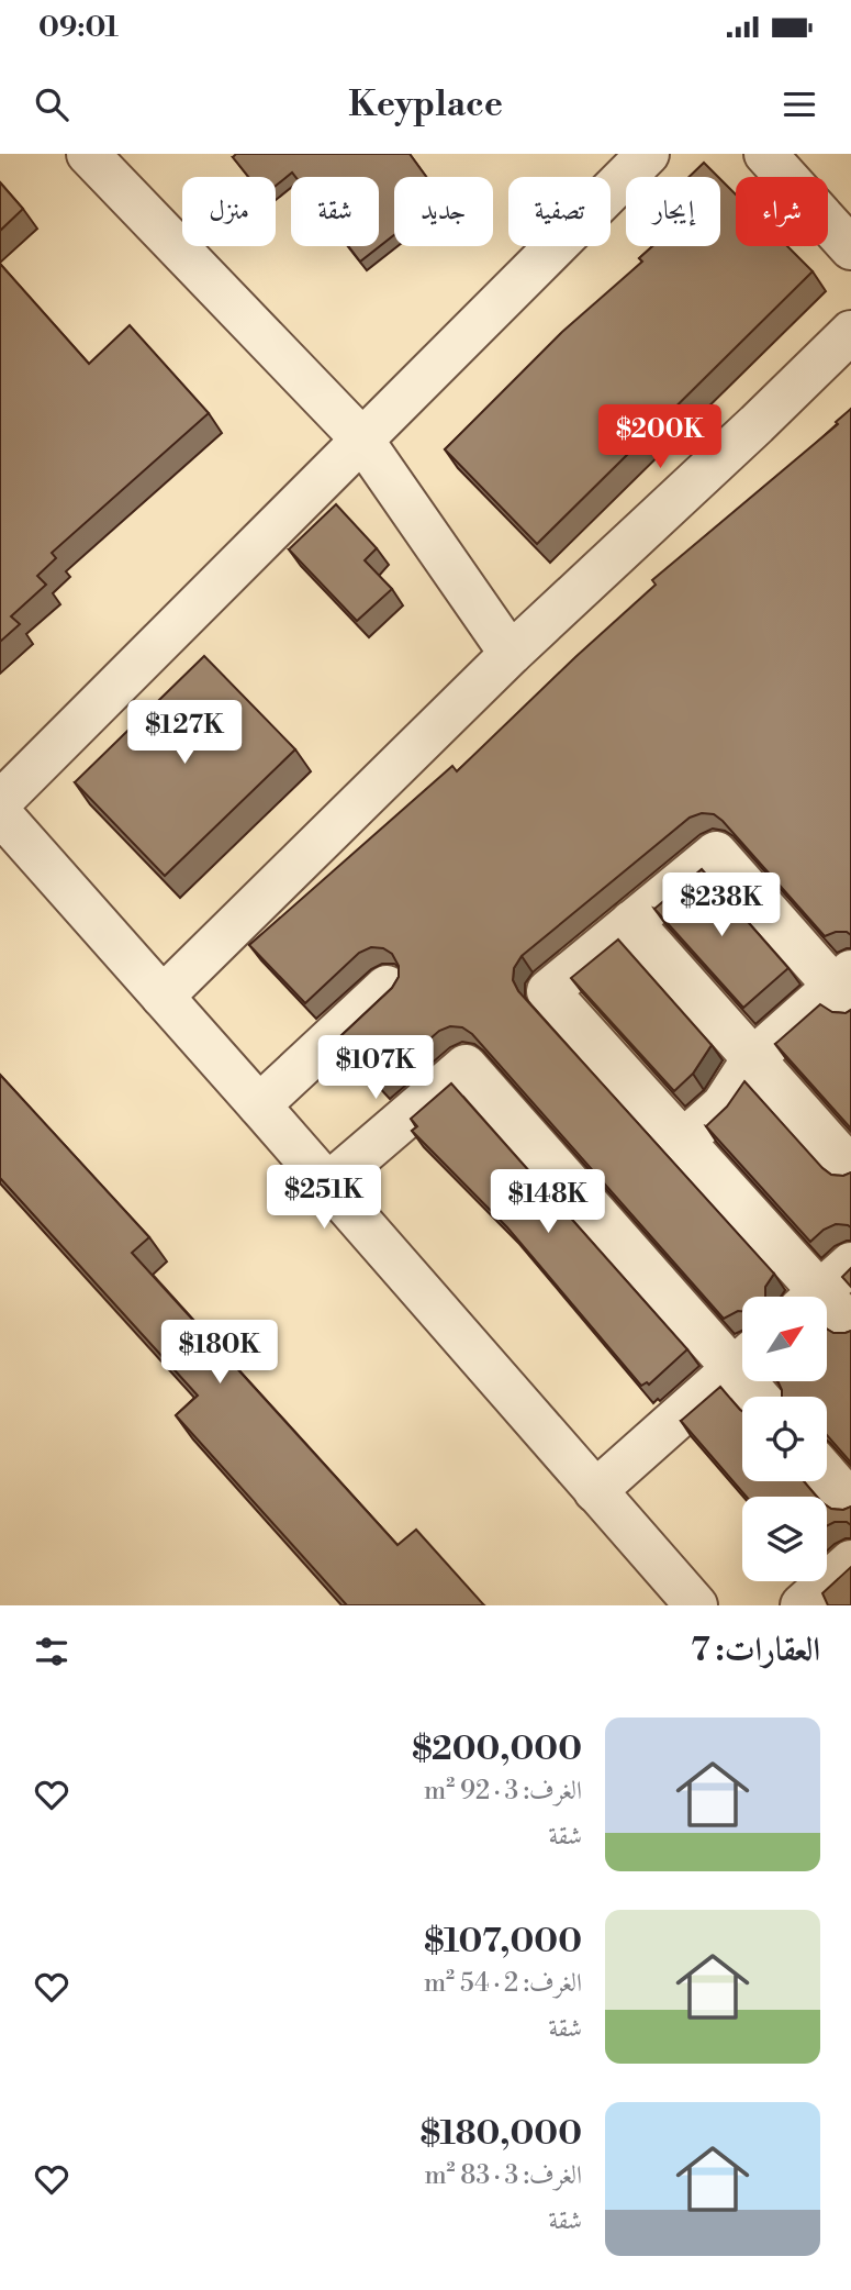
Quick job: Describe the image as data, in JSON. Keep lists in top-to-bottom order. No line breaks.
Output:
{"north":"top right","page":{"status":"09:01","header":"Keyplace","chip":["شراء","إيجار","تصفية","جديد","شقة","منزل"],"price":["$200K","$127K","$238K","$107K","$251K","$148K","$180K"],"heading":"العقارات: 7","list":[{"name":"$200,000","note":"الغرف: 3 · 92 m² · شقة"},{"name":"$107,000","note":"الغرف: 2 · 54 m² · شقة"},{"name":"$180,000","note":"الغرف: 3 · 83 m² · شقة"}]}}
